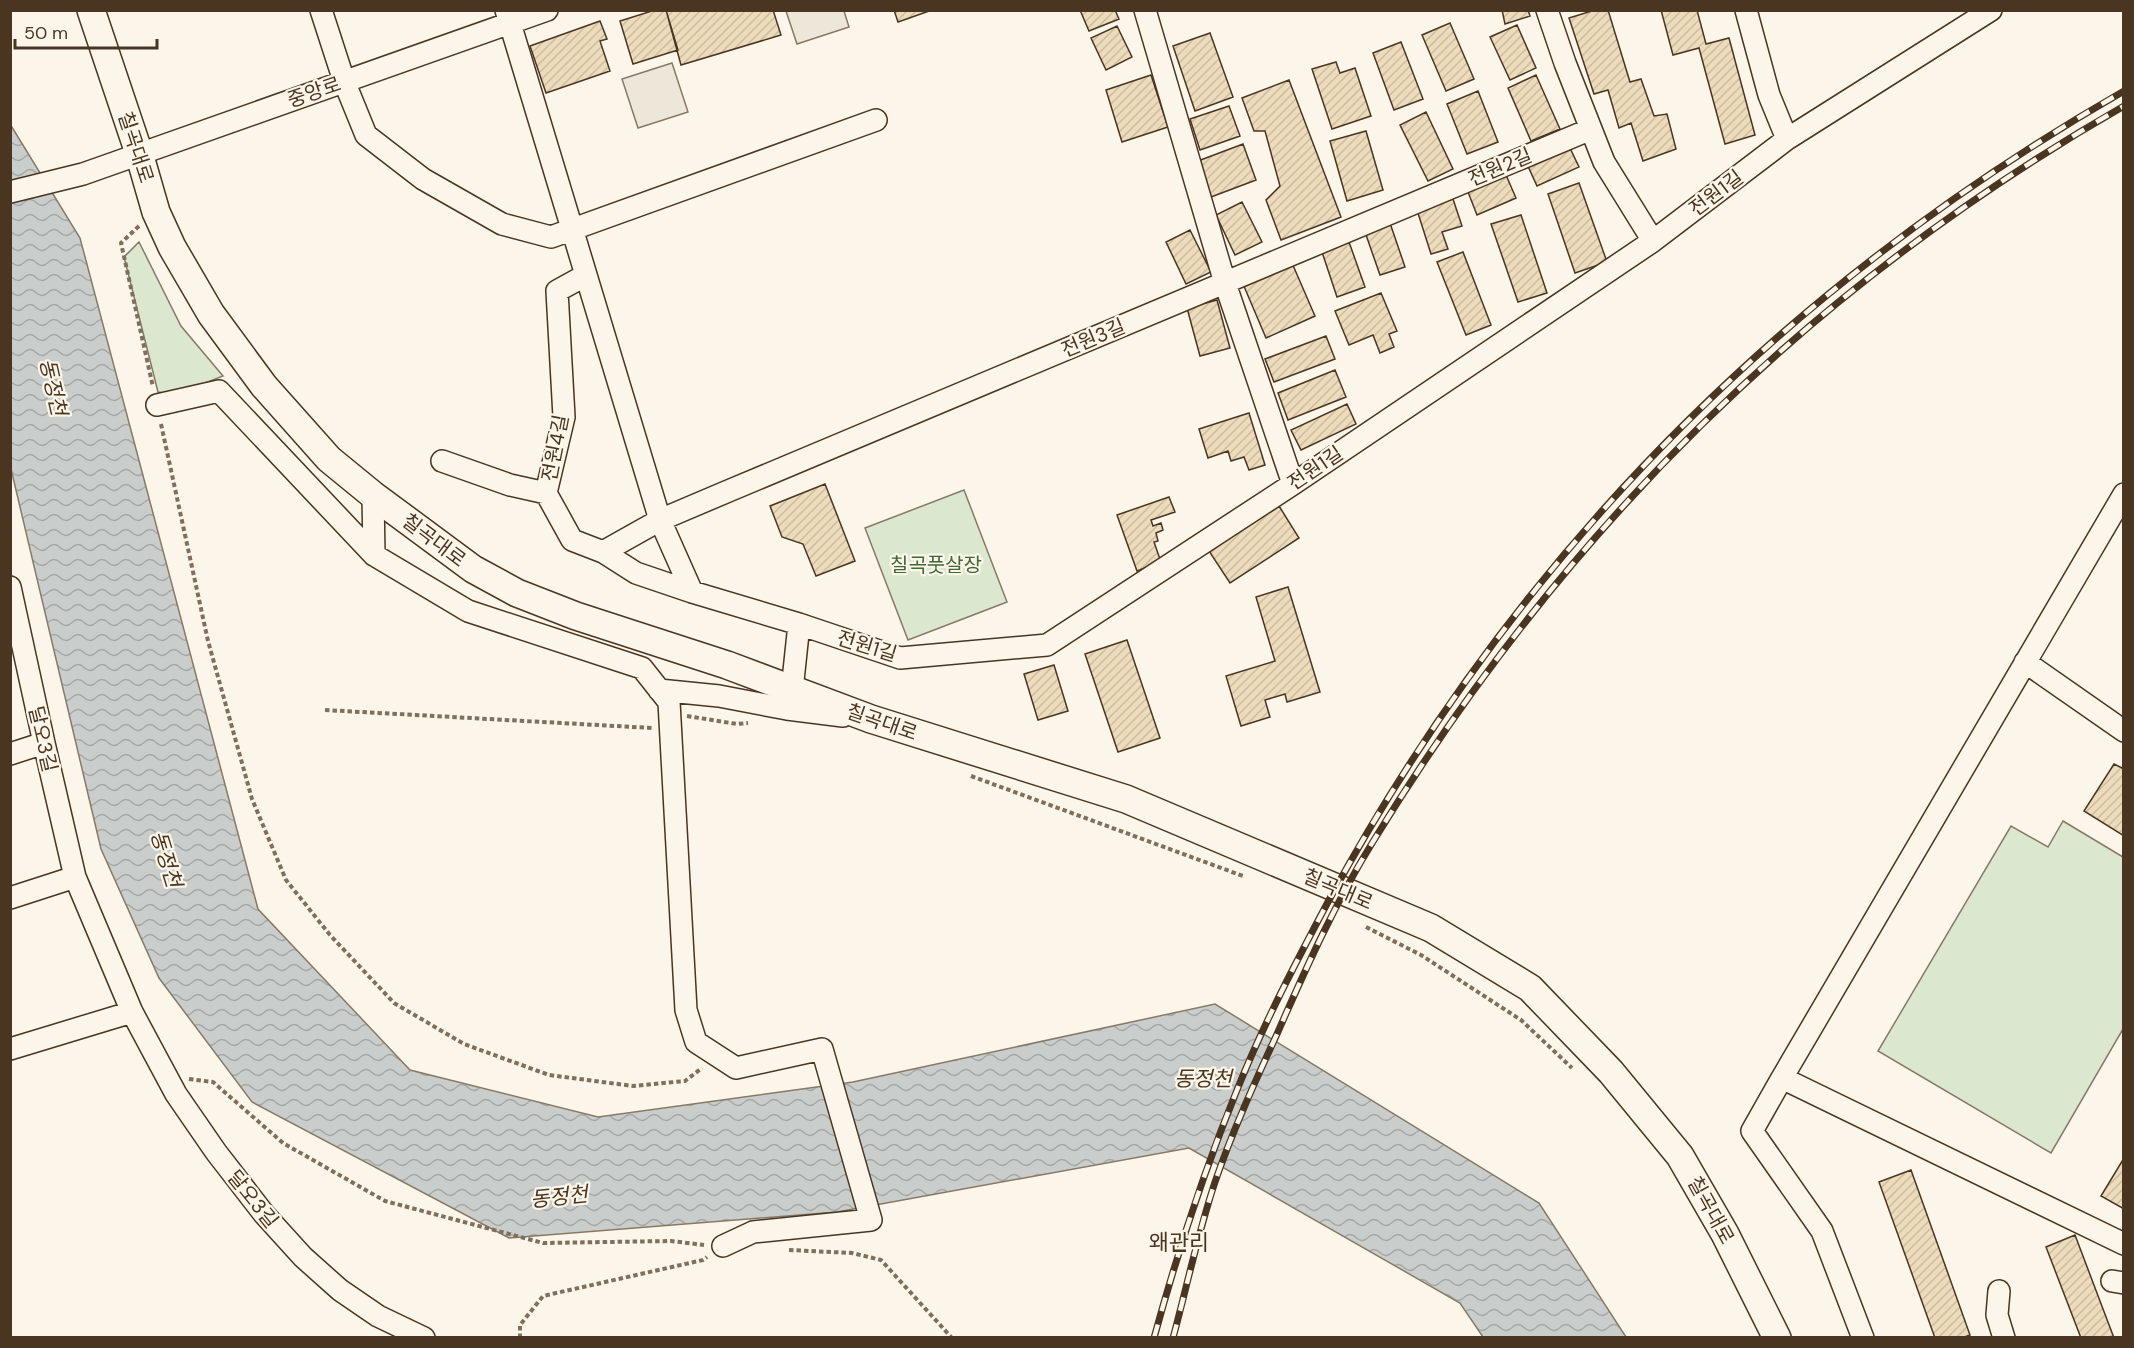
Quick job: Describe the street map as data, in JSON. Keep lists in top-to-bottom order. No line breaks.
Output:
{"streets":{"main road":["칠곡대로"],"street":["중앙로","전원2길","전원1길","전원3길","전원4길","달오3길"]},"crossings":[["중앙로","칠곡대로"],["전원2길","전원3길"],["전원1길","전원4길"]],"districts":["왜관리"],"water":["동정천"],"parks":["칠곡풋살장"],"scale_bar":"50 m"}
